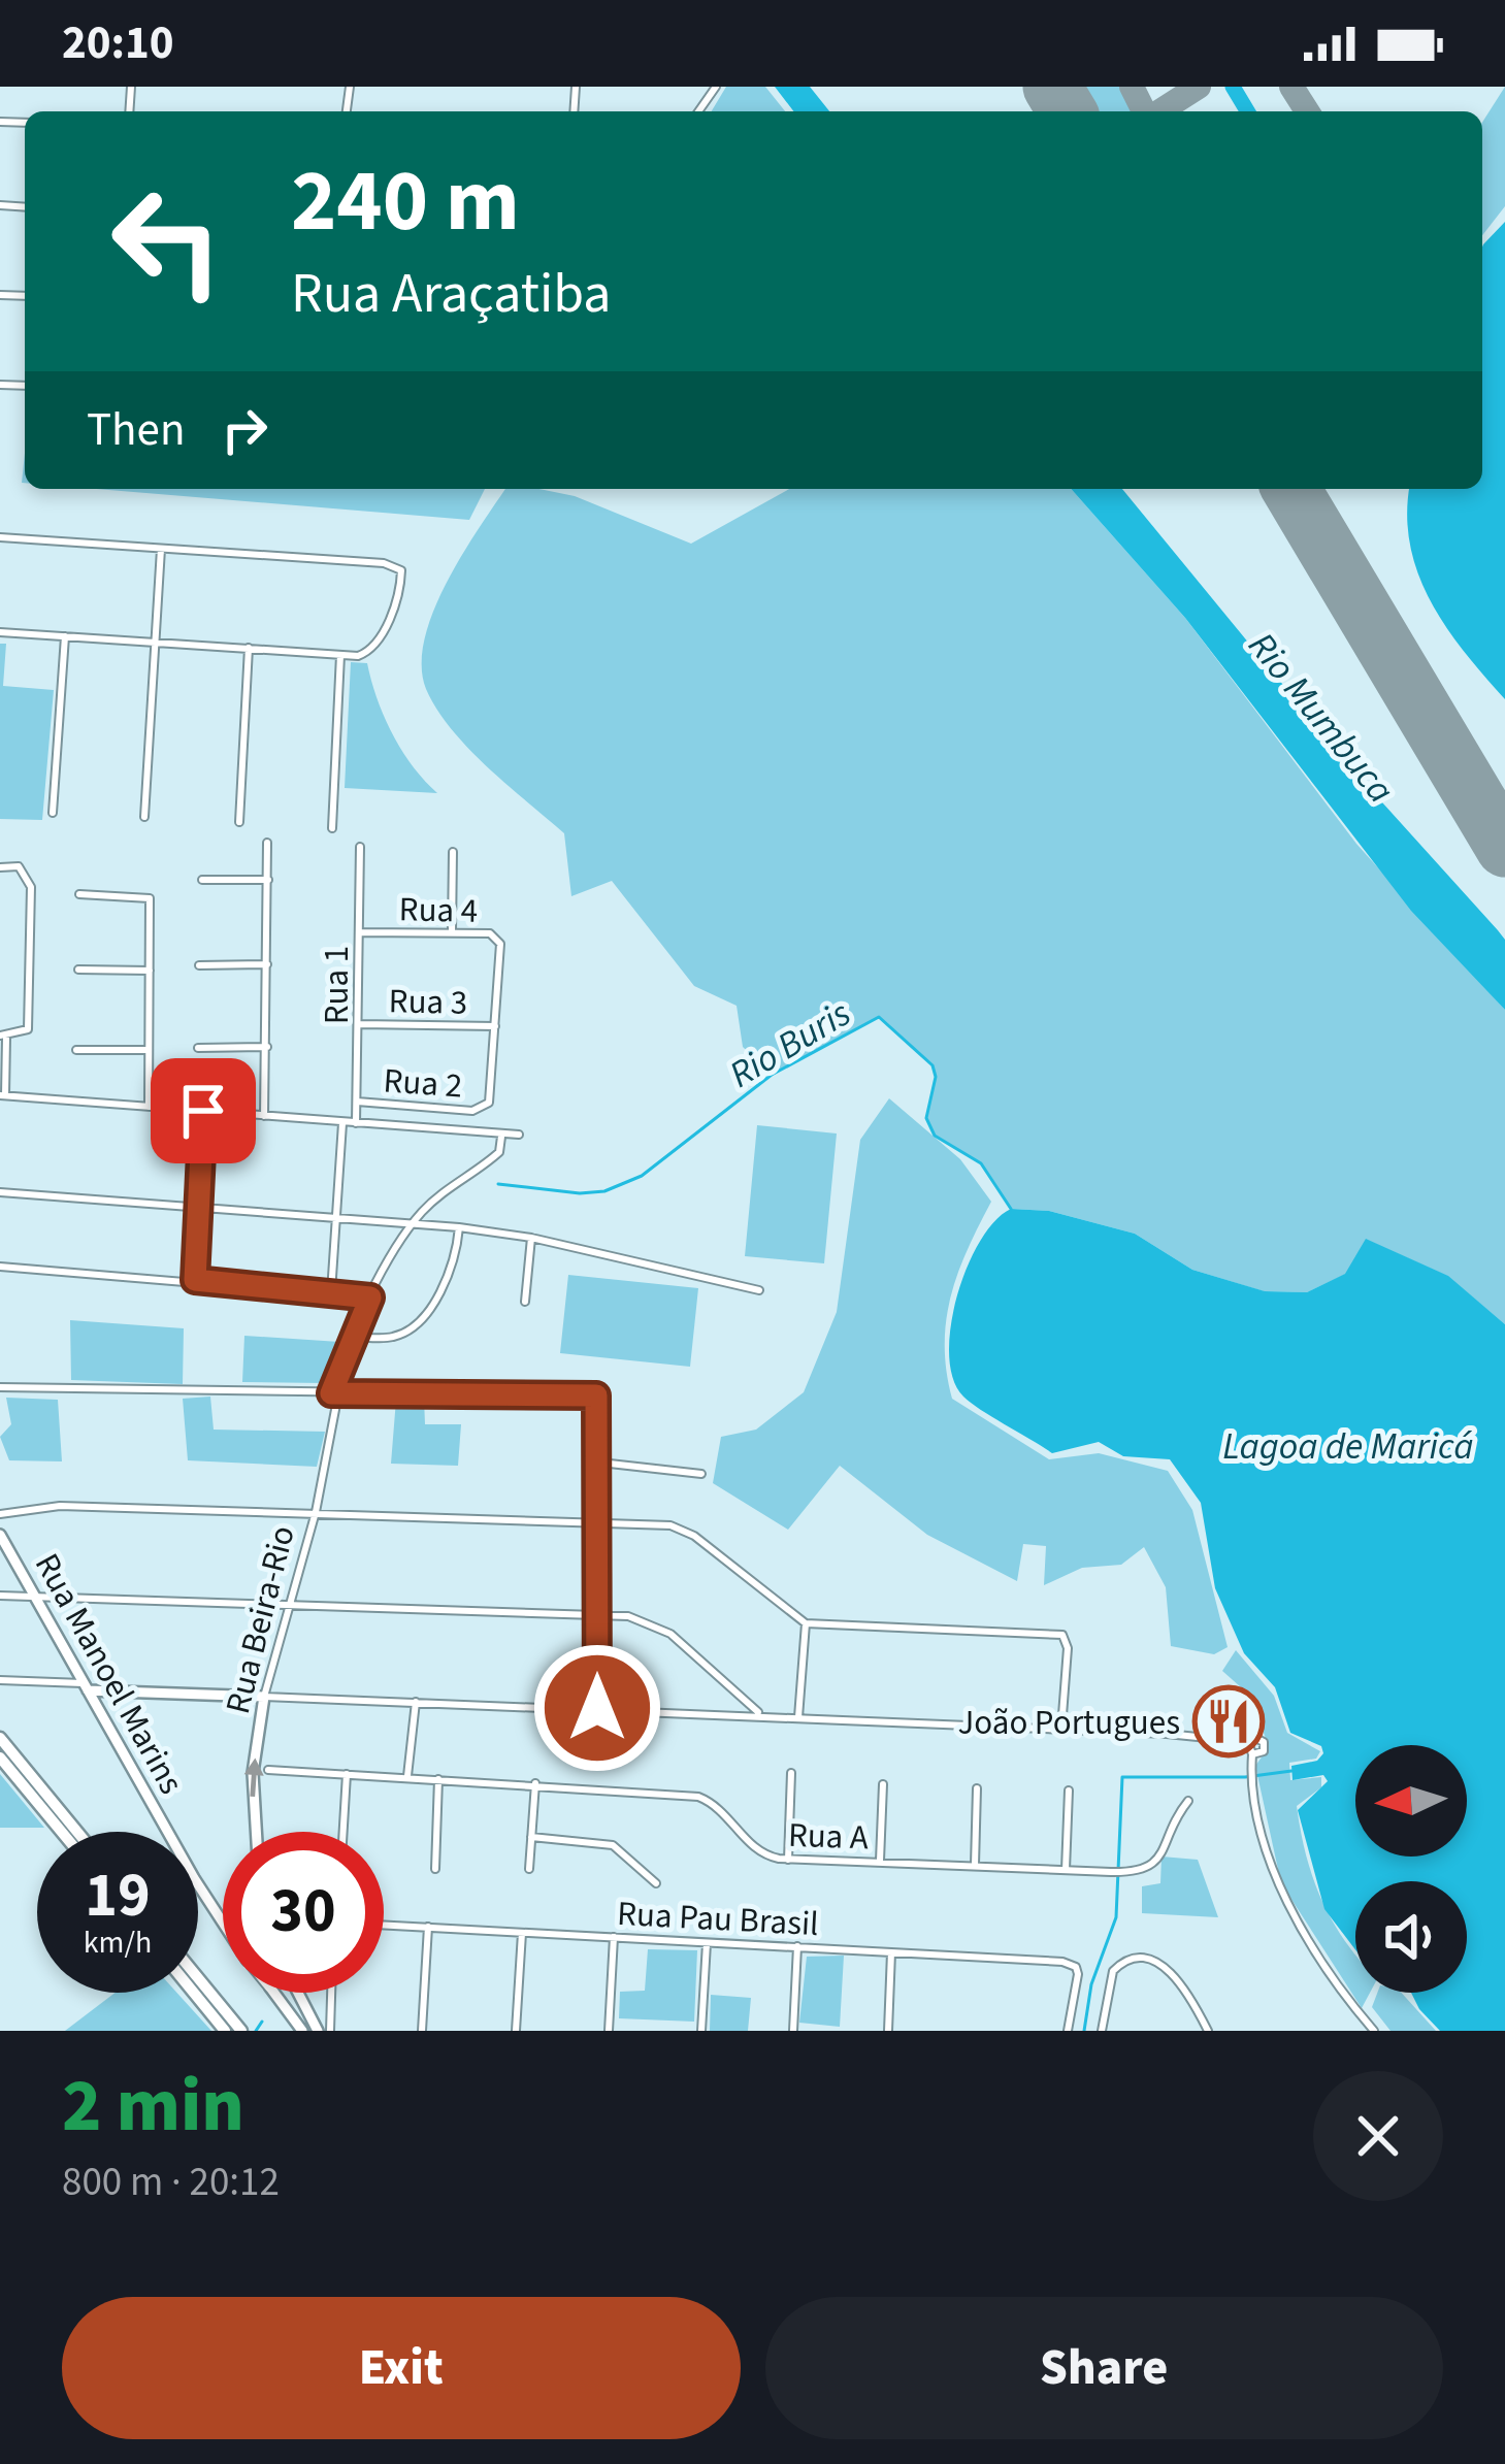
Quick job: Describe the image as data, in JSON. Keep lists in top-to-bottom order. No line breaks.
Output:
{"streets":{"main road":["Rua Beira-Rio","Rua Manoel Marins"],"street":["Rua 4","Rua 1","Rua 3","Rua 2","Rua A","Rua Pau Brasil"]},"crossings":[["Rua 4","Rua 1"],["Rua 4","Rua 3"],["Rua 4","Rua 2"],["Rua 1","Rua 3"],["Rua 1","Rua 2"],["Rua 3","Rua 2"]],"water":["Rio Mumbuca","Rio Buris","Lagoa de Maricá"],"places":{"restaurant":["João Portugues"]},"north":"left","page":{"status":"20:10","turn":["240 m","Rua Araçatiba"],"then":"Then","speed":"19 km/h","limit":"30","heading":["2 min","800 m · 20:12"],"buttons":["Exit","Share"]}}
